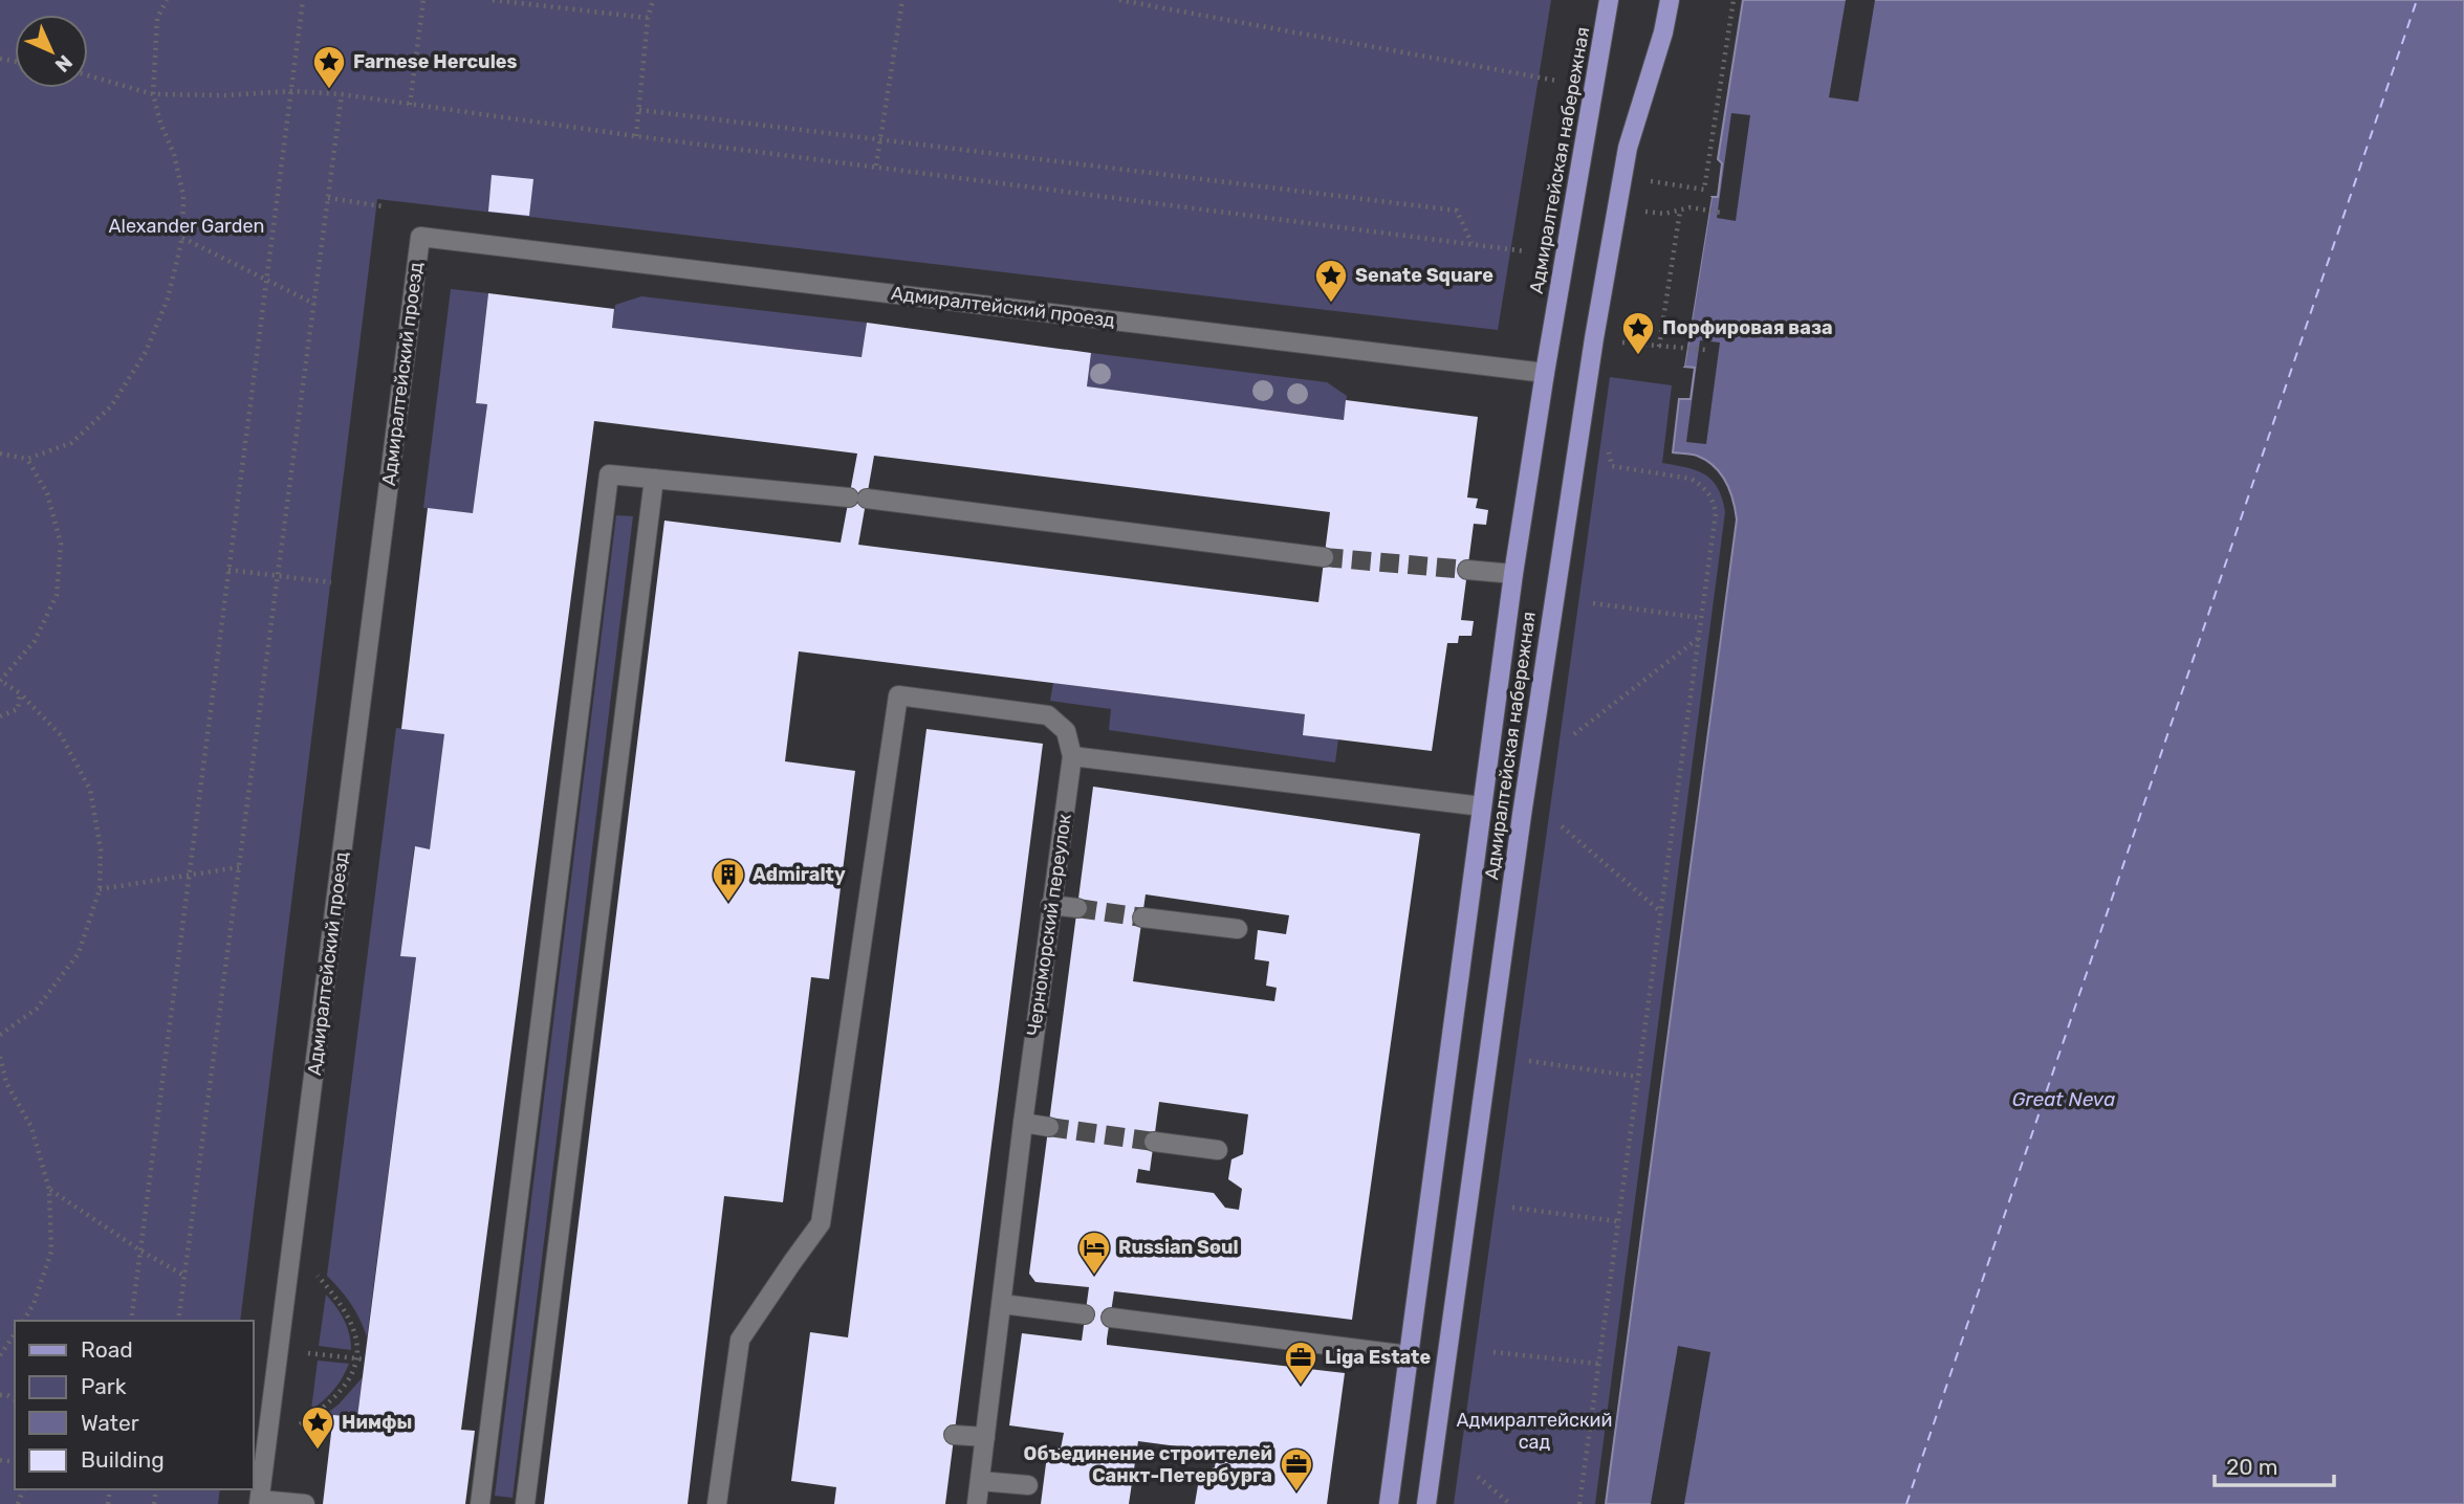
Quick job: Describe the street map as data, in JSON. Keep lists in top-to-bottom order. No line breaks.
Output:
{"streets":{"main road":["Адмиралтейская набережная"],"street":["Адмиралтейский проезд","Черноморский переулок"]},"crossings":[["Адмиралтейская набережная","Адмиралтейский проезд"]],"water":["Great Neva"],"parks":["Alexander Garden","Адмиралтейский сад"],"places":{"place":["Farnese Hercules","Senate Square","Порфировая ваза","Нимфы"],"building":["Admiralty"],"hotel":["Russian Soul"],"office":["Liga Estate","Объединение строителей Санкт-Петербурга"]},"legend":["Road","Park","Water","Building"],"scale_bar":"20 m","north":"bottom right"}
